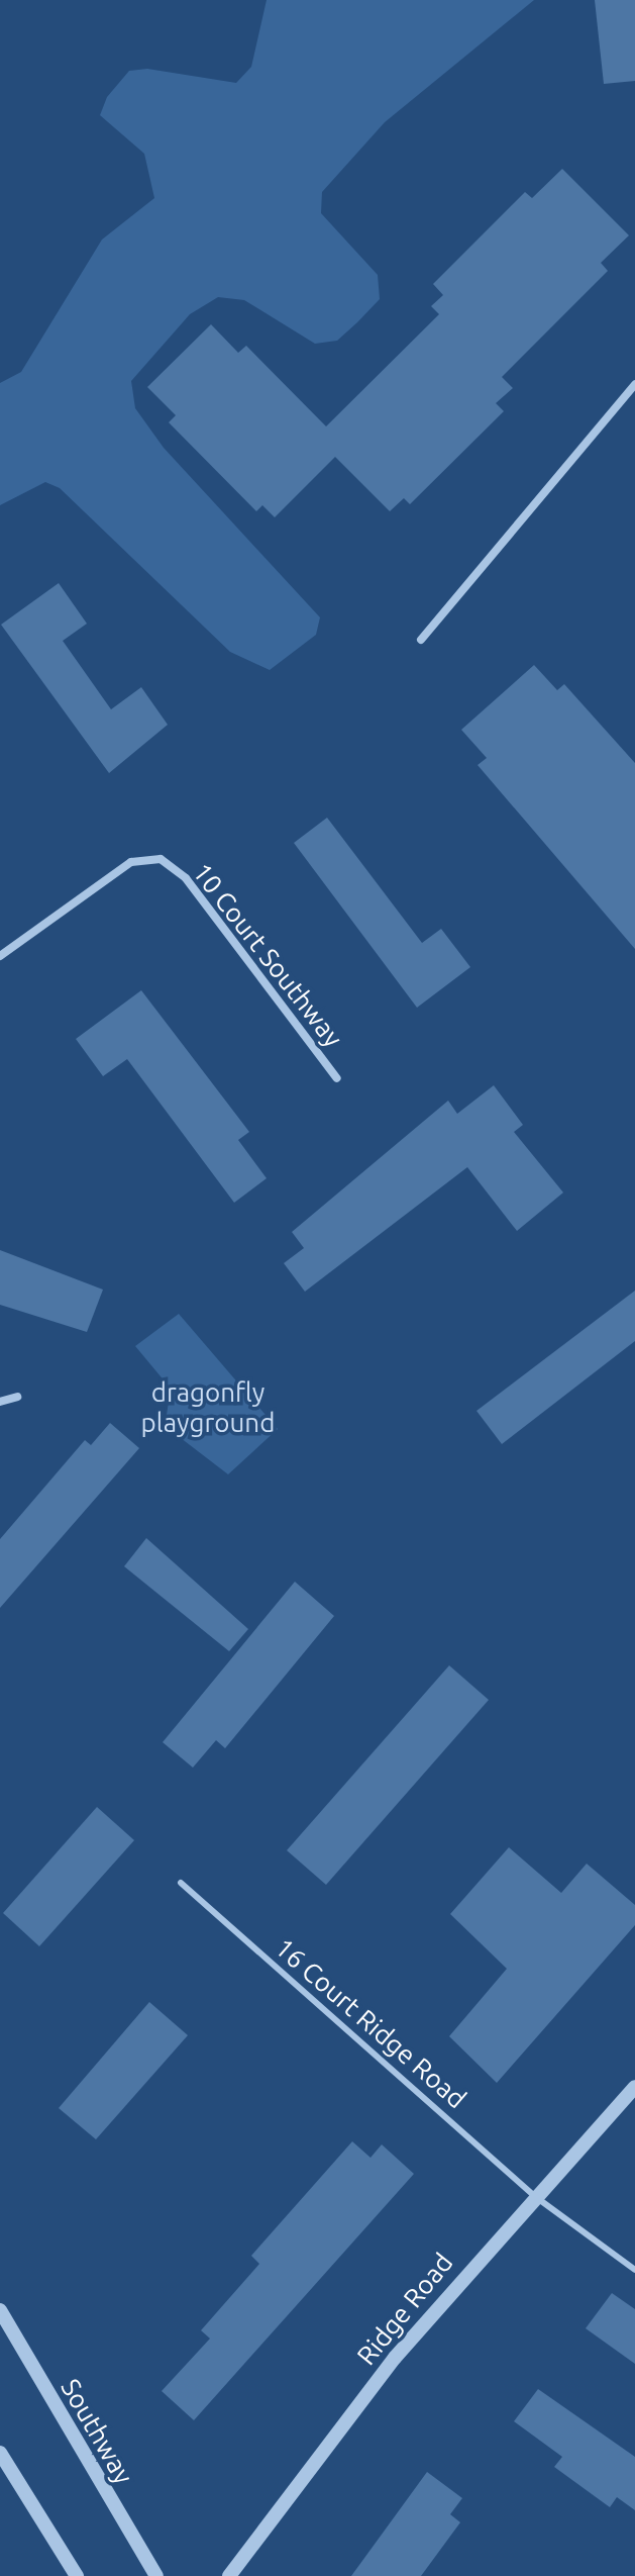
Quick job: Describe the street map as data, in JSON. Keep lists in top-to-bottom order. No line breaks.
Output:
{"streets":{"street":["10 Court Southway","Ridge Road","Southway"],"lane":["16 Court Ridge Road"]},"crossings":[["16 Court Ridge Road","Ridge Road"]],"parks":["dragonfly playground"]}
